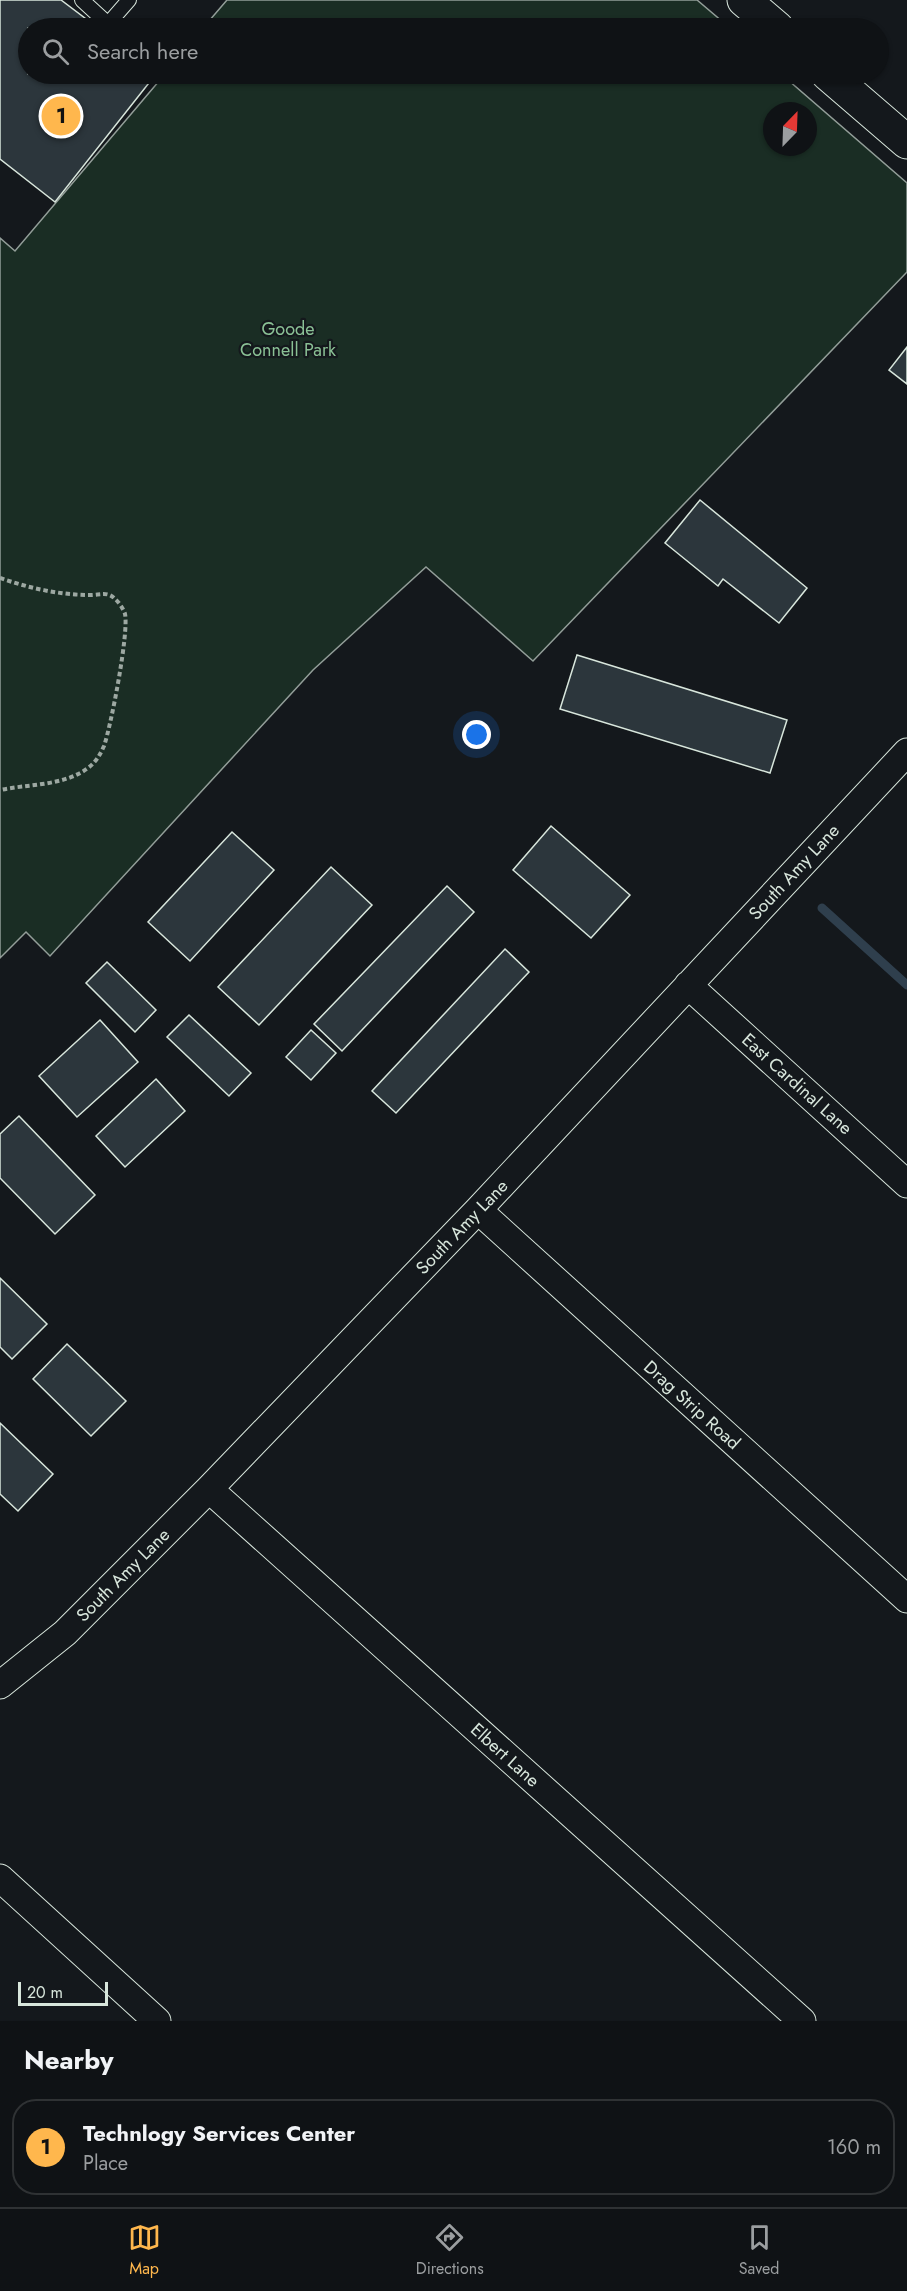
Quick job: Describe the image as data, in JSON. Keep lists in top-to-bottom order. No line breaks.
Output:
{"streets":{"street":["South Amy Lane","East Cardinal Lane","Drag Strip Road","Elbert Lane"]},"crossings":[["South Amy Lane","East Cardinal Lane"],["South Amy Lane","Drag Strip Road"],["South Amy Lane","Elbert Lane"]],"parks":["Goode Connell Park"],"scale_bar":"20 m","north":"top right","page":{"search":"Search here","pins":"1","scale":"20 m","heading":"Nearby","list":[{"mark":"1","name":"Technlogy Services Center","note":"Place","value":"160 m"}],"nav":["Map","Directions","Saved"]}}
